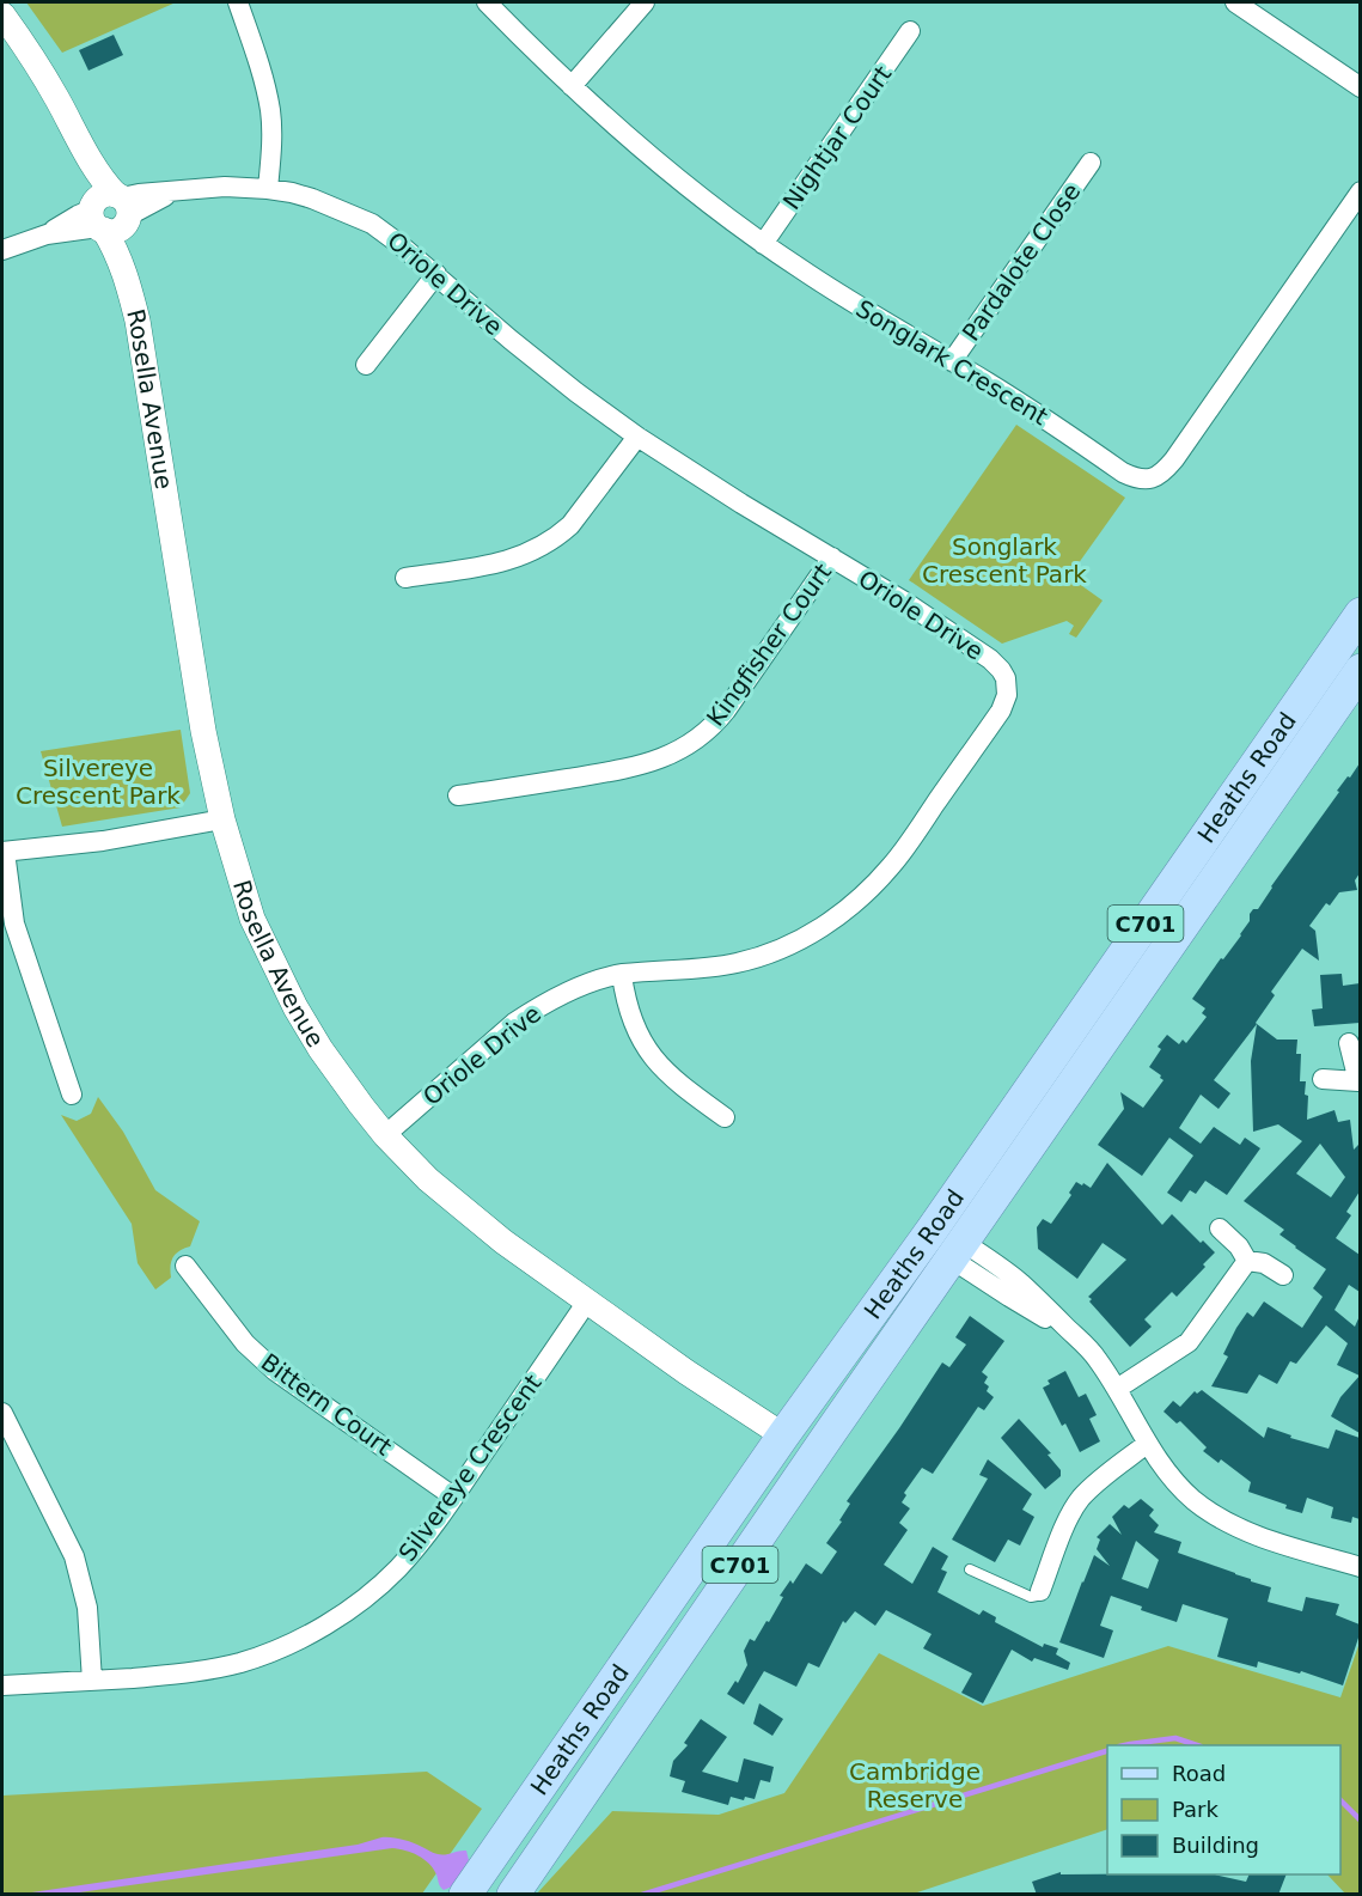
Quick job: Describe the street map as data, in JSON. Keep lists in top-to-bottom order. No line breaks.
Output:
{"streets":{"main road":["Heaths Road","C701"],"street":["Nightjar Court","Pardalote Close","Oriole Drive","Songlark Crescent","Rosella Avenue","Kingfisher Court","Bittern Court","Silvereye Crescent"]},"crossings":[["Nightjar Court","Songlark Crescent"],["Pardalote Close","Songlark Crescent"],["Oriole Drive","Rosella Avenue"],["Oriole Drive","Kingfisher Court"],["Rosella Avenue","Heaths Road"],["Rosella Avenue","Silvereye Crescent"],["Bittern Court","Silvereye Crescent"]],"parks":["Songlark Crescent Park","Silvereye Crescent Park","Cambridge Reserve"],"legend":["Road","Park","Building"]}
